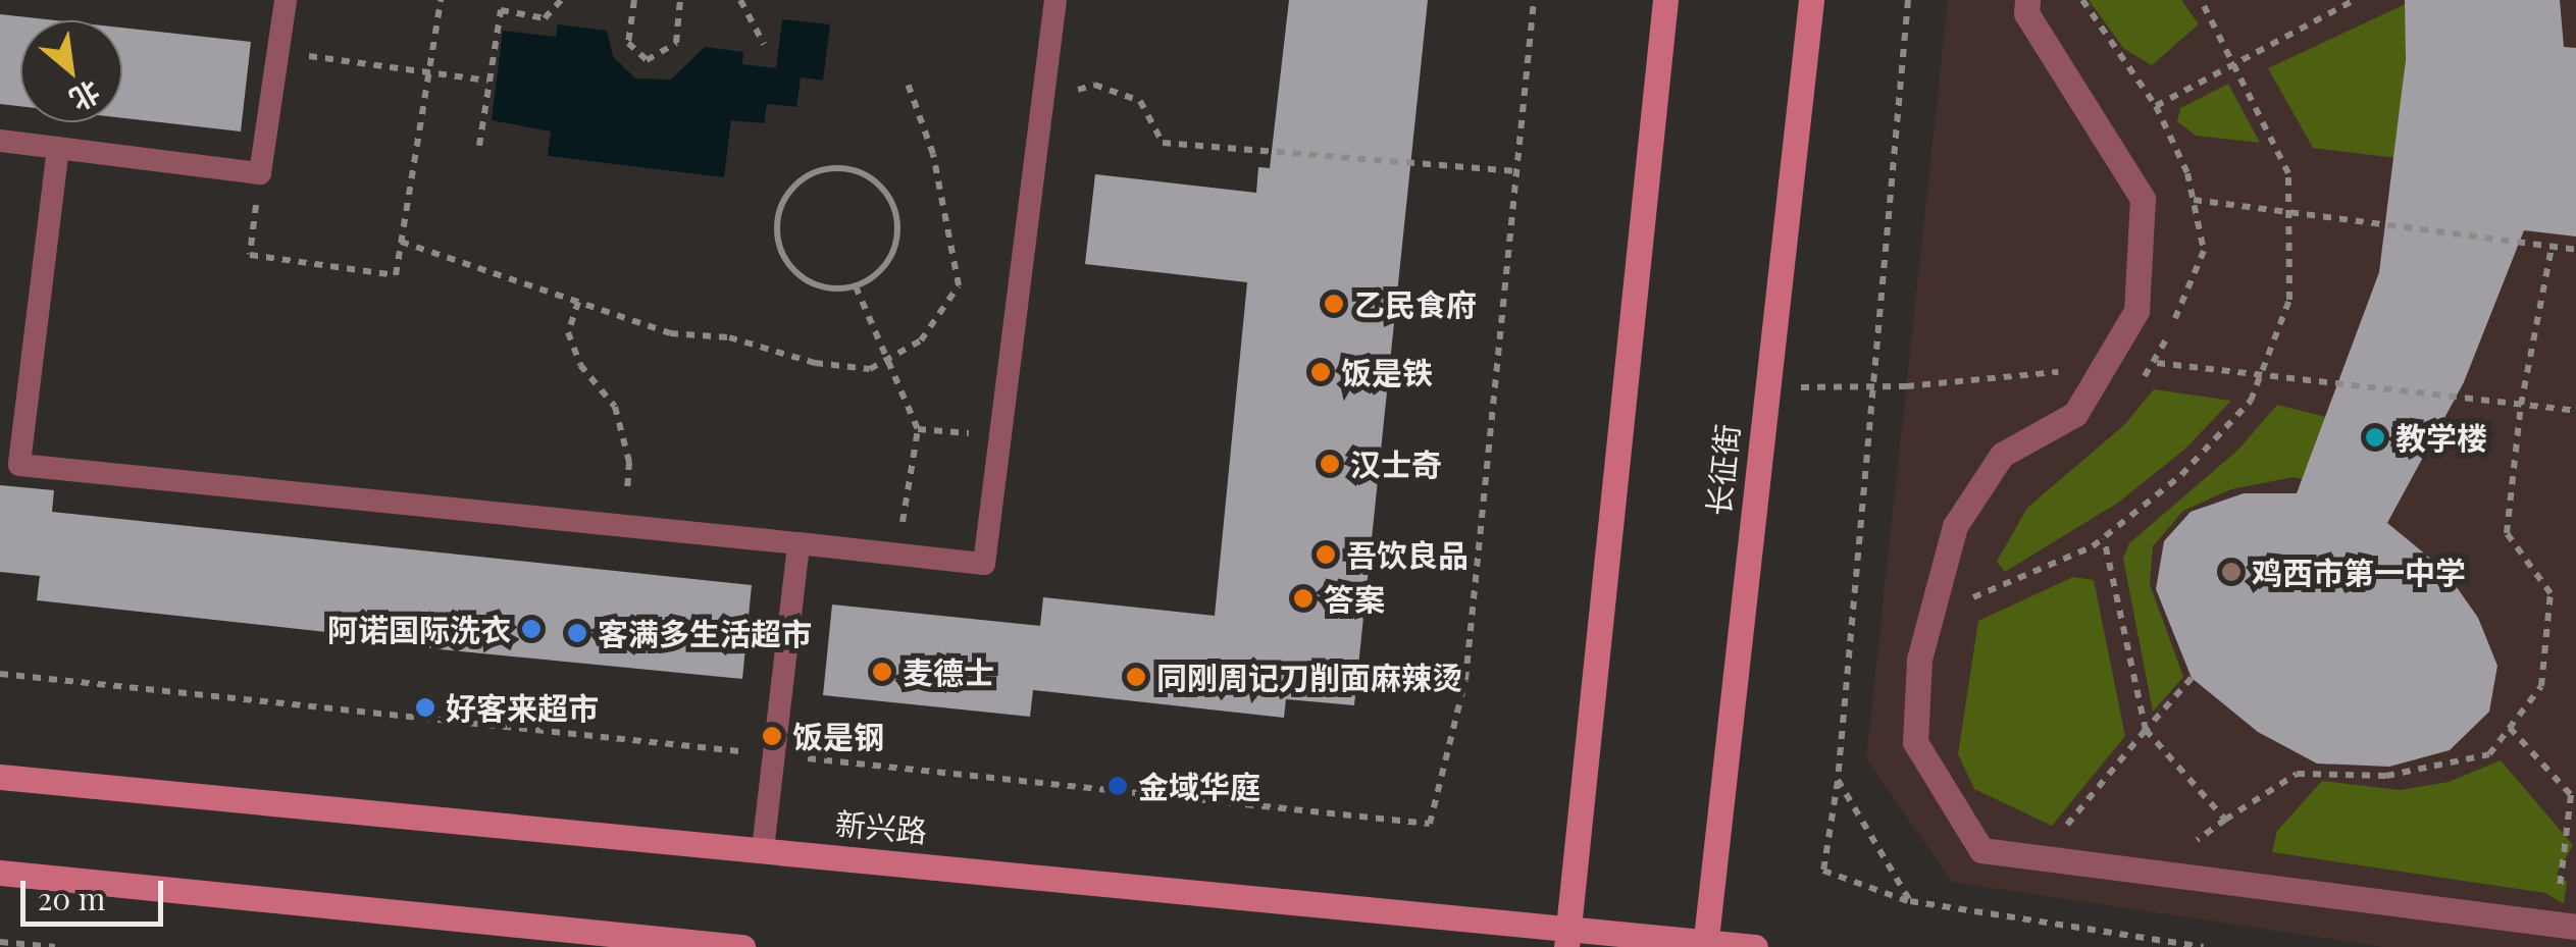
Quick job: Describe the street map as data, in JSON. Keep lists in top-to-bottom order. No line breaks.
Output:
{"streets":{"main road":["长征街","新兴路"]},"crossings":[["长征街","新兴路"]],"places":["乙民食府","饭是铁","教学楼","汉士奇","吾饮良品","鸡西市第一中学","答案","阿诺国际洗衣","客满多生活超市","麦德士","同刚周记刀削面麻辣烫","好客来超市","饭是钢","金域华庭"],"scale_bar":"20 m","north":"bottom right"}
